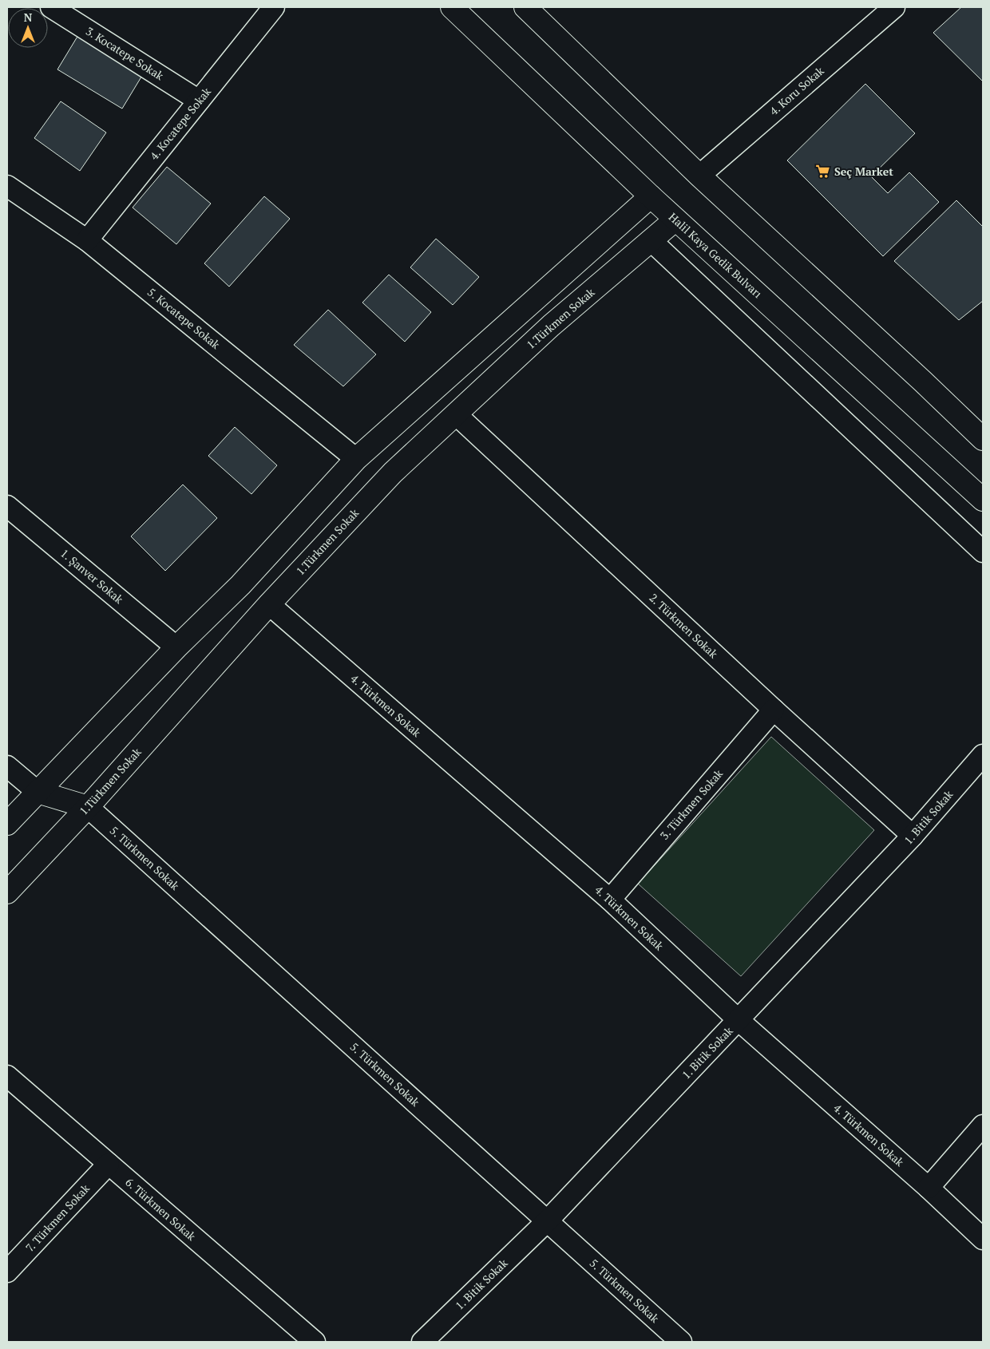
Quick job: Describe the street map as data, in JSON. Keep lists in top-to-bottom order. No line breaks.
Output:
{"streets":{"main road":["Halil Kaya Gedik Bulvarı","1.Türkmen Sokak"],"street":["3. Kocatepe Sokak","4. Koru Sokak","4. Kocatepe Sokak","5. Kocatepe Sokak","1. Şanver Sokak","2. Türkmen Sokak","4. Türkmen Sokak","3. Türkmen Sokak","1. Bitik Sokak","5. Türkmen Sokak","6. Türkmen Sokak","7. Türkmen Sokak"]},"crossings":[["3. Kocatepe Sokak","4. Kocatepe Sokak"],["4. Kocatepe Sokak","5. Kocatepe Sokak"],["Halil Kaya Gedik Bulvarı","1.Türkmen Sokak"],["1.Türkmen Sokak","2. Türkmen Sokak"],["1.Türkmen Sokak","4. Türkmen Sokak"],["1.Türkmen Sokak","5. Türkmen Sokak"],["2. Türkmen Sokak","3. Türkmen Sokak"],["2. Türkmen Sokak","1. Bitik Sokak"],["4. Türkmen Sokak","3. Türkmen Sokak"],["4. Türkmen Sokak","1. Bitik Sokak"],["1. Bitik Sokak","5. Türkmen Sokak"],["6. Türkmen Sokak","7. Türkmen Sokak"]],"places":{"supermarket":["Seç Market"]},"north":"top"}
